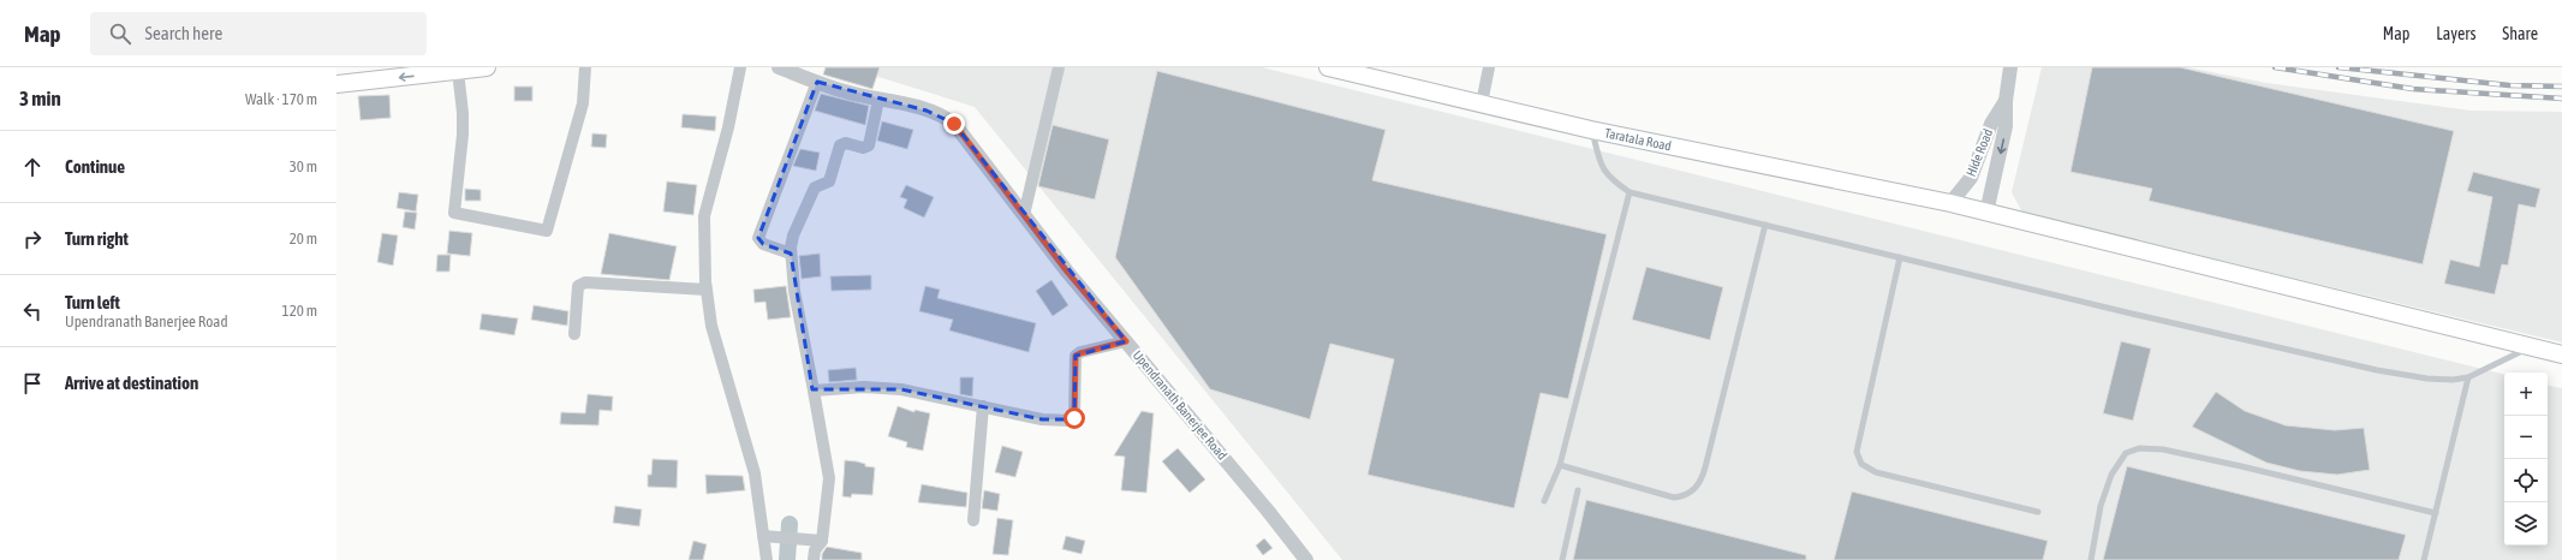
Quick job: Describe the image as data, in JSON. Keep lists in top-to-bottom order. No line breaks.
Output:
{"streets":{"main road":["Taratala Road"],"street":["Hide Road","Upendranath Banerjee Road"]},"crossings":[["Taratala Road","Hide Road"]],"page":{"header":"Map","search":"Search here","nav":["Map","Layers","Share"],"heading":["3 min","Walk · 170 m"],"list":[["Continue","30 m"],["Turn right","20 m"],["Turn left","Upendranath Banerjee Road","120 m"],"Arrive at destination"],"map_buttons":["+","−"]}}
